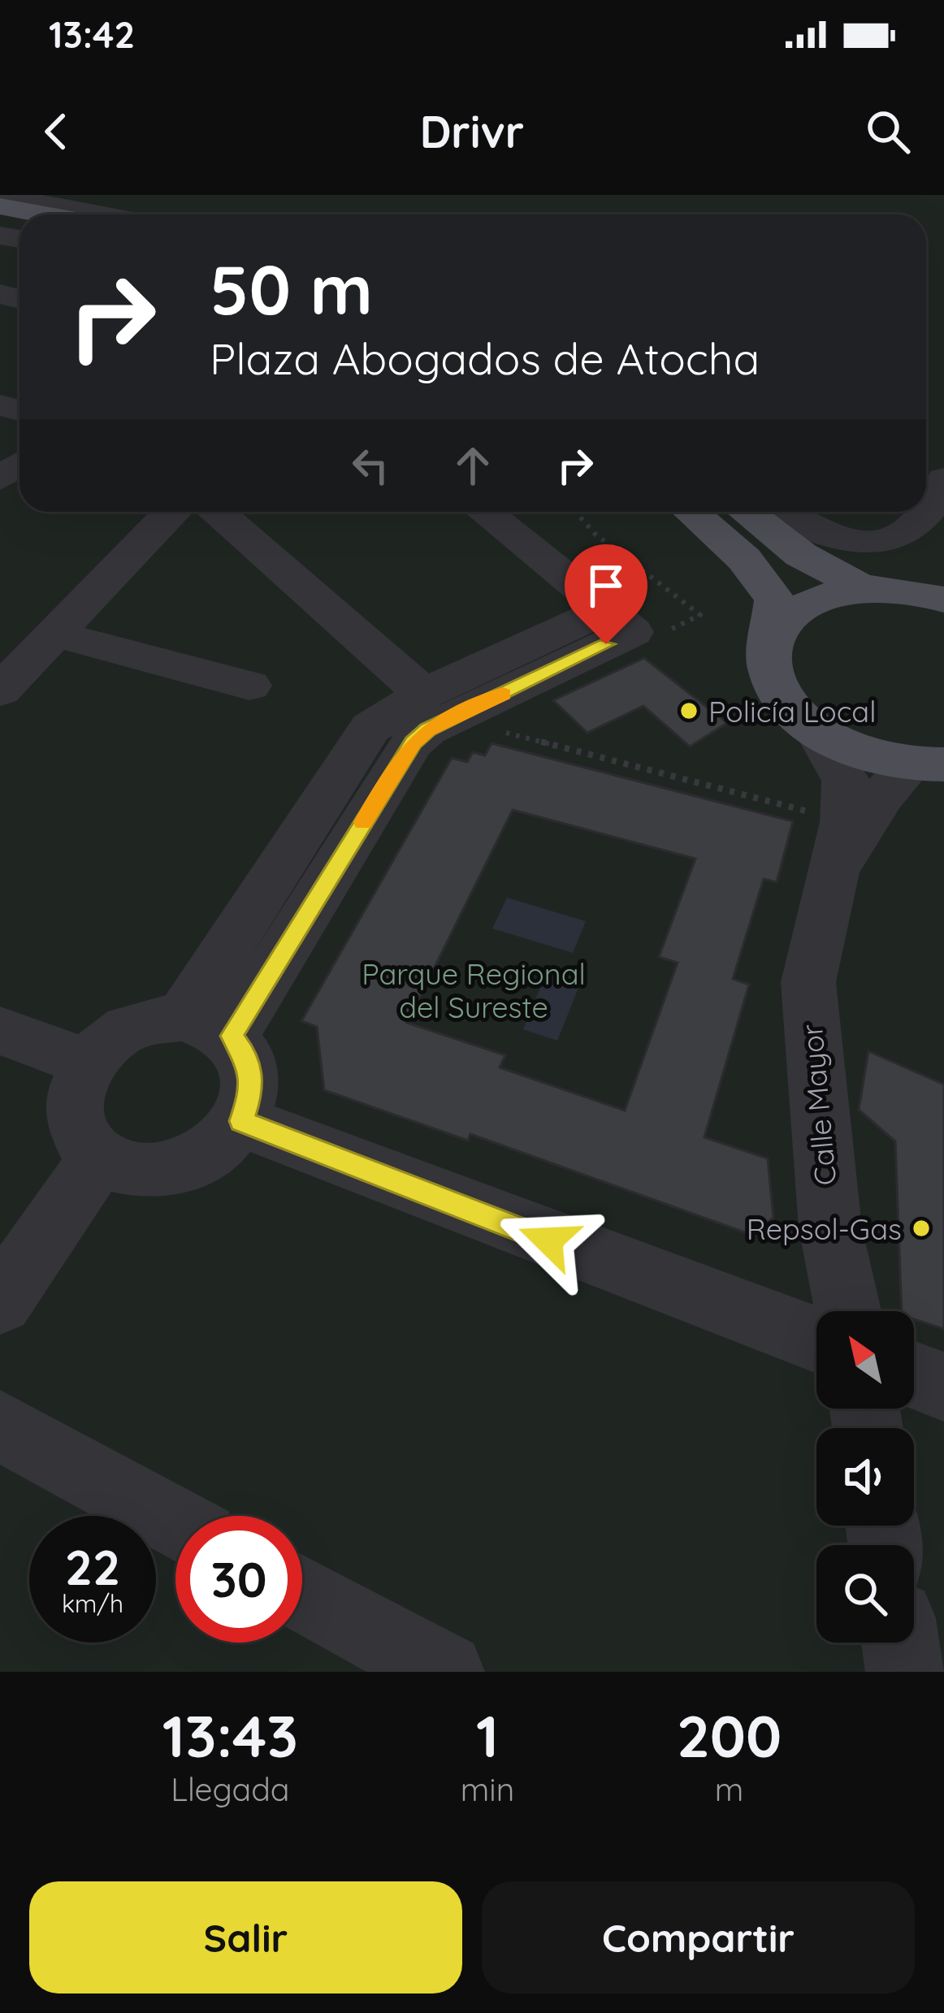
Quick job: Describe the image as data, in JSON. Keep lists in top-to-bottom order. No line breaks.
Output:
{"streets":{"street":["Calle Mayor"]},"parks":["Parque Regional del Sureste"],"places":["Policía Local","Repsol-Gas"],"north":"top left","page":{"status":"13:42","header":"Drivr","turn":["50 m","Plaza Abogados de Atocha"],"speed":"22 km/h","limit":"30","eta":["13:43","Llegada","1","min","200","m"],"buttons":["Salir","Compartir"]}}
